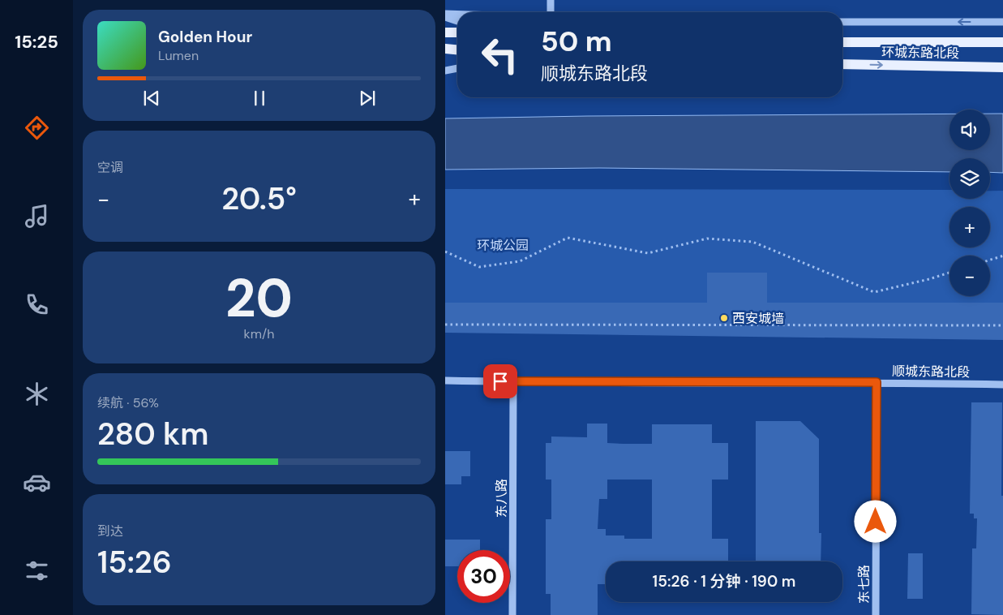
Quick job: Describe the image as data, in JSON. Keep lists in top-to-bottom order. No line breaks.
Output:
{"streets":{"main road":["环城东路北段"],"street":["顺城东路北段","东八路","东七路"]},"crossings":[["顺城东路北段","东八路"],["顺城东路北段","东七路"]],"parks":["环城公园"],"places":["西安城墙"],"page":{"tabs":"15:25","turn":["50 m","顺城东路北段"],"song":["Golden Hour","Lumen"],"map_buttons":["+","−"],"tile":["空调",["20","km/h"],["续航 · 56%","280 km"],["到达","15:26"]],"heat":["−","20.5°","+"],"limit":"30","trip":"15:26 · 1 分钟 · 190 m"}}
